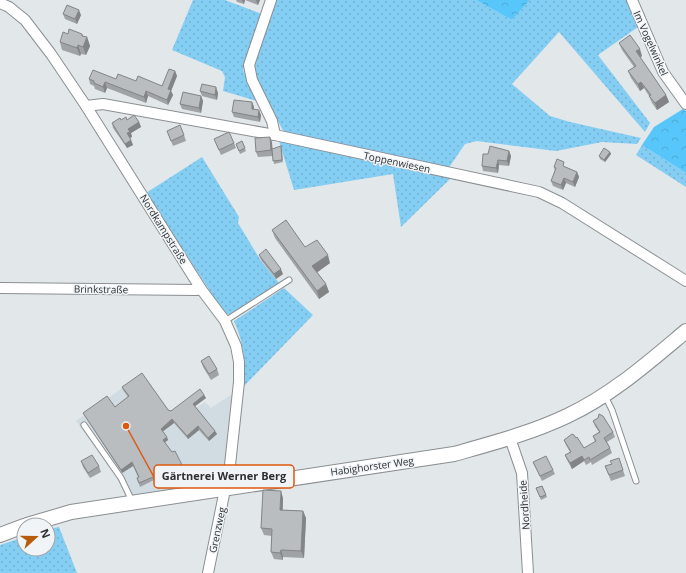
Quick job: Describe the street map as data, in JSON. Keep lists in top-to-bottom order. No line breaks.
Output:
{"streets":{"street":["Im Vogelwinkel","Toppenwiesen","Nordkampstraße","Brinkstraße","Habighorster Weg","Nordheide","Grenzweg"]},"crossings":[["Toppenwiesen","Nordkampstraße"],["Nordkampstraße","Brinkstraße"],["Nordkampstraße","Habighorster Weg"],["Nordkampstraße","Grenzweg"],["Habighorster Weg","Nordheide"],["Habighorster Weg","Grenzweg"]],"places":["Gärtnerei Werner Berg"],"north":"right"}
